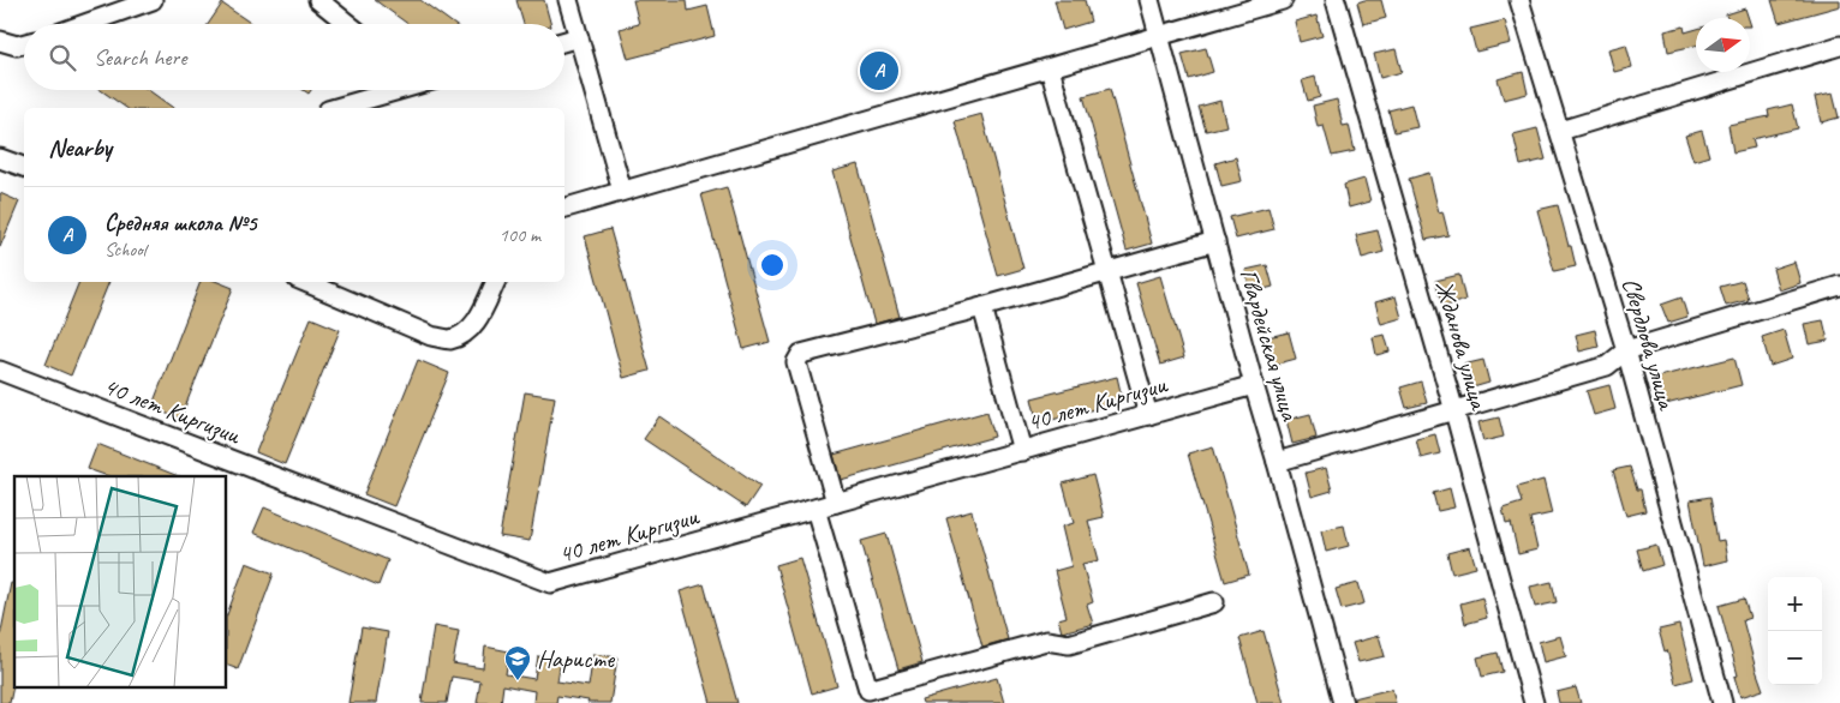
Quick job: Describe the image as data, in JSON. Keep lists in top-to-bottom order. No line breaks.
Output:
{"streets":{"street":["Свердлова улица","Гвардейская улица","Жданова улица","40 лет Киргизии"]},"crossings":[["Гвардейская улица","40 лет Киргизии"]],"places":{"school or university":["Наристе"]},"north":"right","page":{"search":"Search here","pins":"A","heading":"Nearby","list":[{"mark":"A","name":"Средняя школа №5","note":"School","value":"100 m"}],"map_buttons":["+","−"]}}
